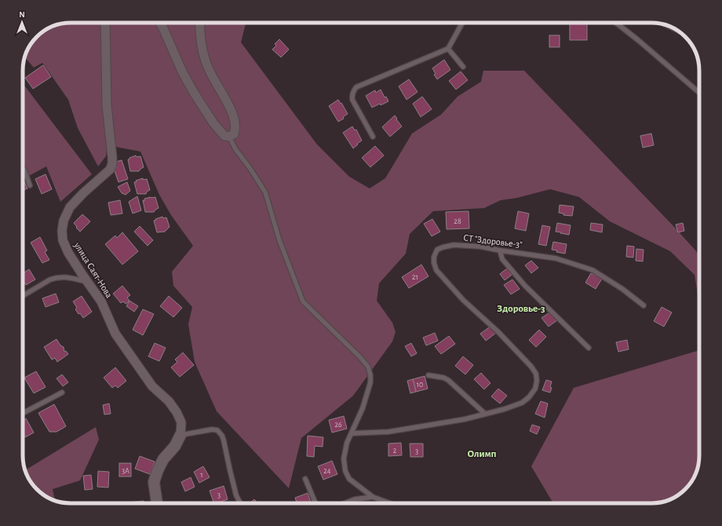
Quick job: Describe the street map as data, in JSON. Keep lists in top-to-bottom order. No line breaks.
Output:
{"streets":{"street":["улица Саят-Нова"],"lane":["СТ \"Здоровье-3\""]},"districts":["Здоровье-3","Олимп"],"house_numbers":["28","21","10","26","2","3","3А","24","1","3"],"north":"top"}
